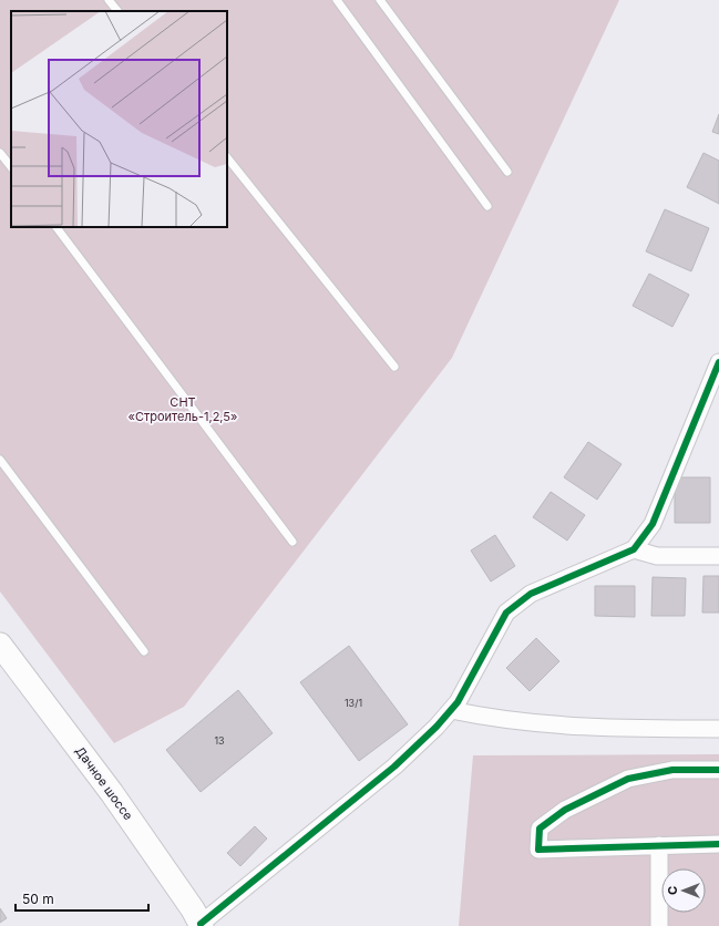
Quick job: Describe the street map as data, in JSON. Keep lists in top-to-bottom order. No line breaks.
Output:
{"streets":{"main road":["Дачное шоссе"]},"parks":["СНТ «Строитель-1,2,5»"],"house_numbers":["13/1","13"],"scale_bar":"50 m","north":"left"}
